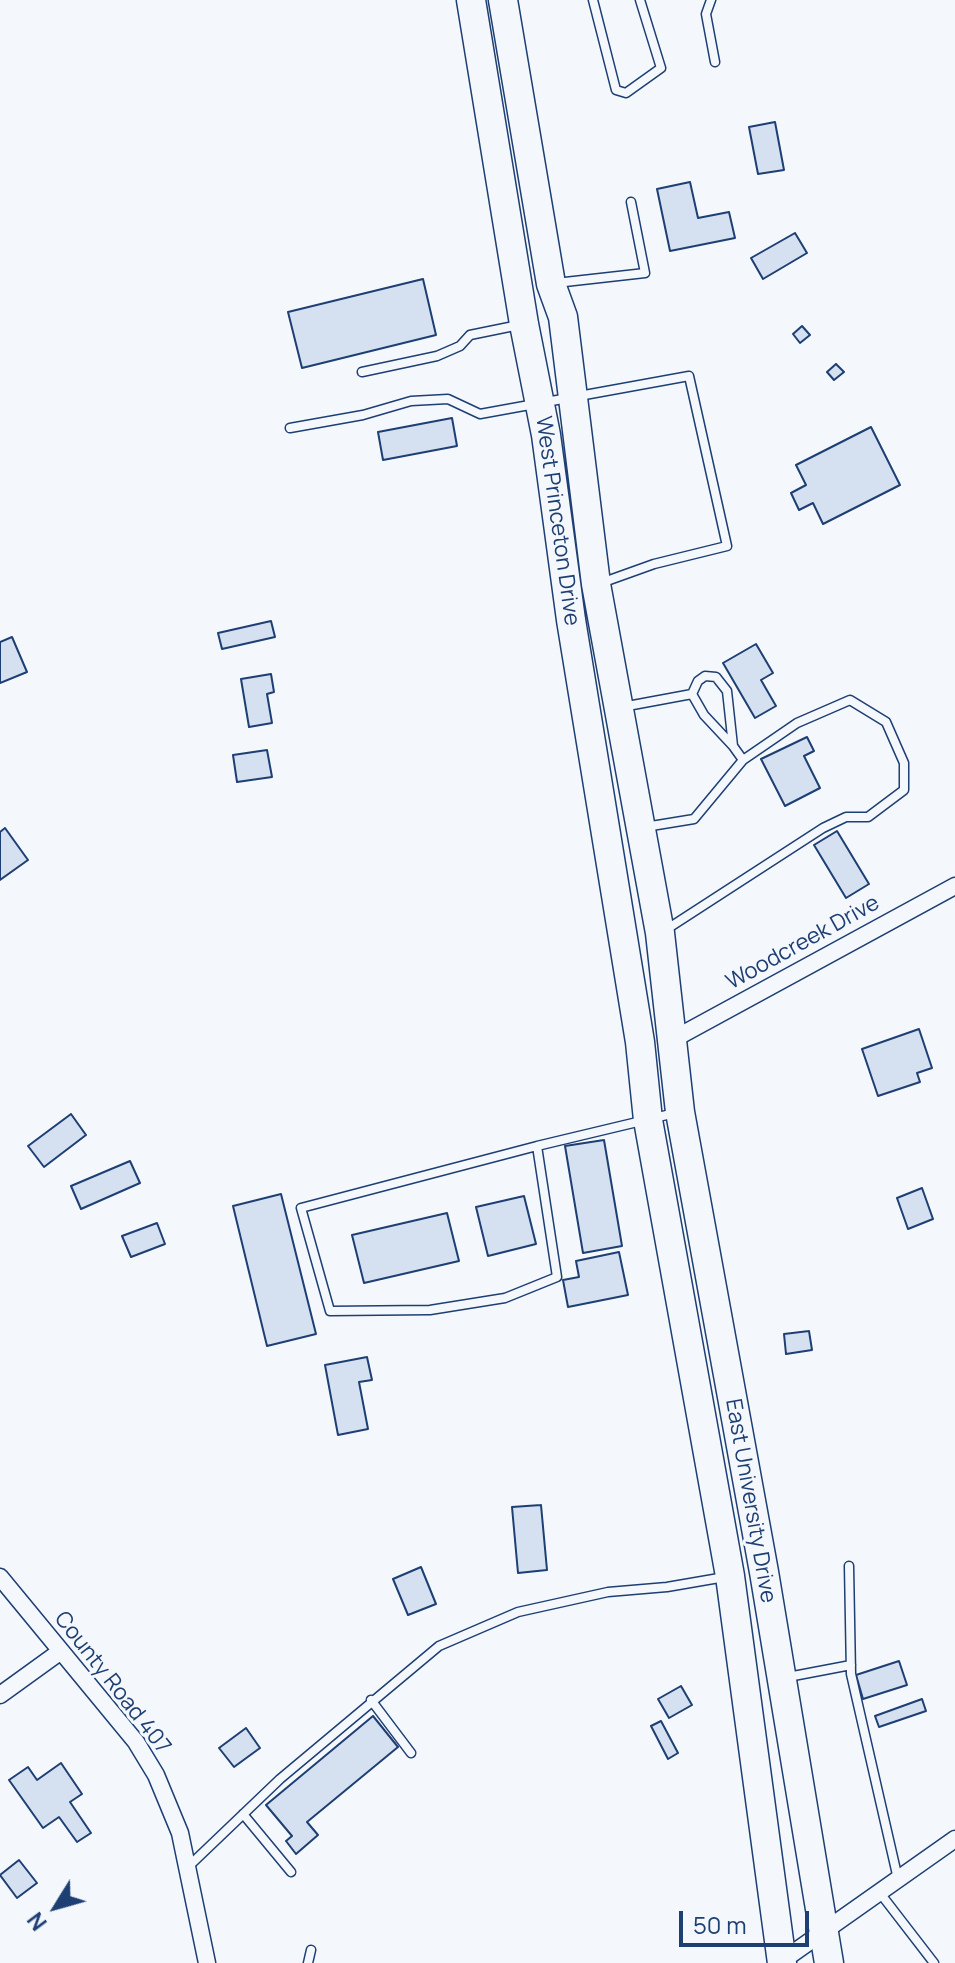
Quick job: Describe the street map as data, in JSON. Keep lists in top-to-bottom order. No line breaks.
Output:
{"streets":{"highway":["West Princeton Drive","East University Drive"],"street":["Woodcreek Drive","County Road 407"]},"crossings":[["West Princeton Drive","Woodcreek Drive"],["West Princeton Drive","East University Drive"],["Woodcreek Drive","East University Drive"]],"scale_bar":"50 m","north":"bottom left"}
